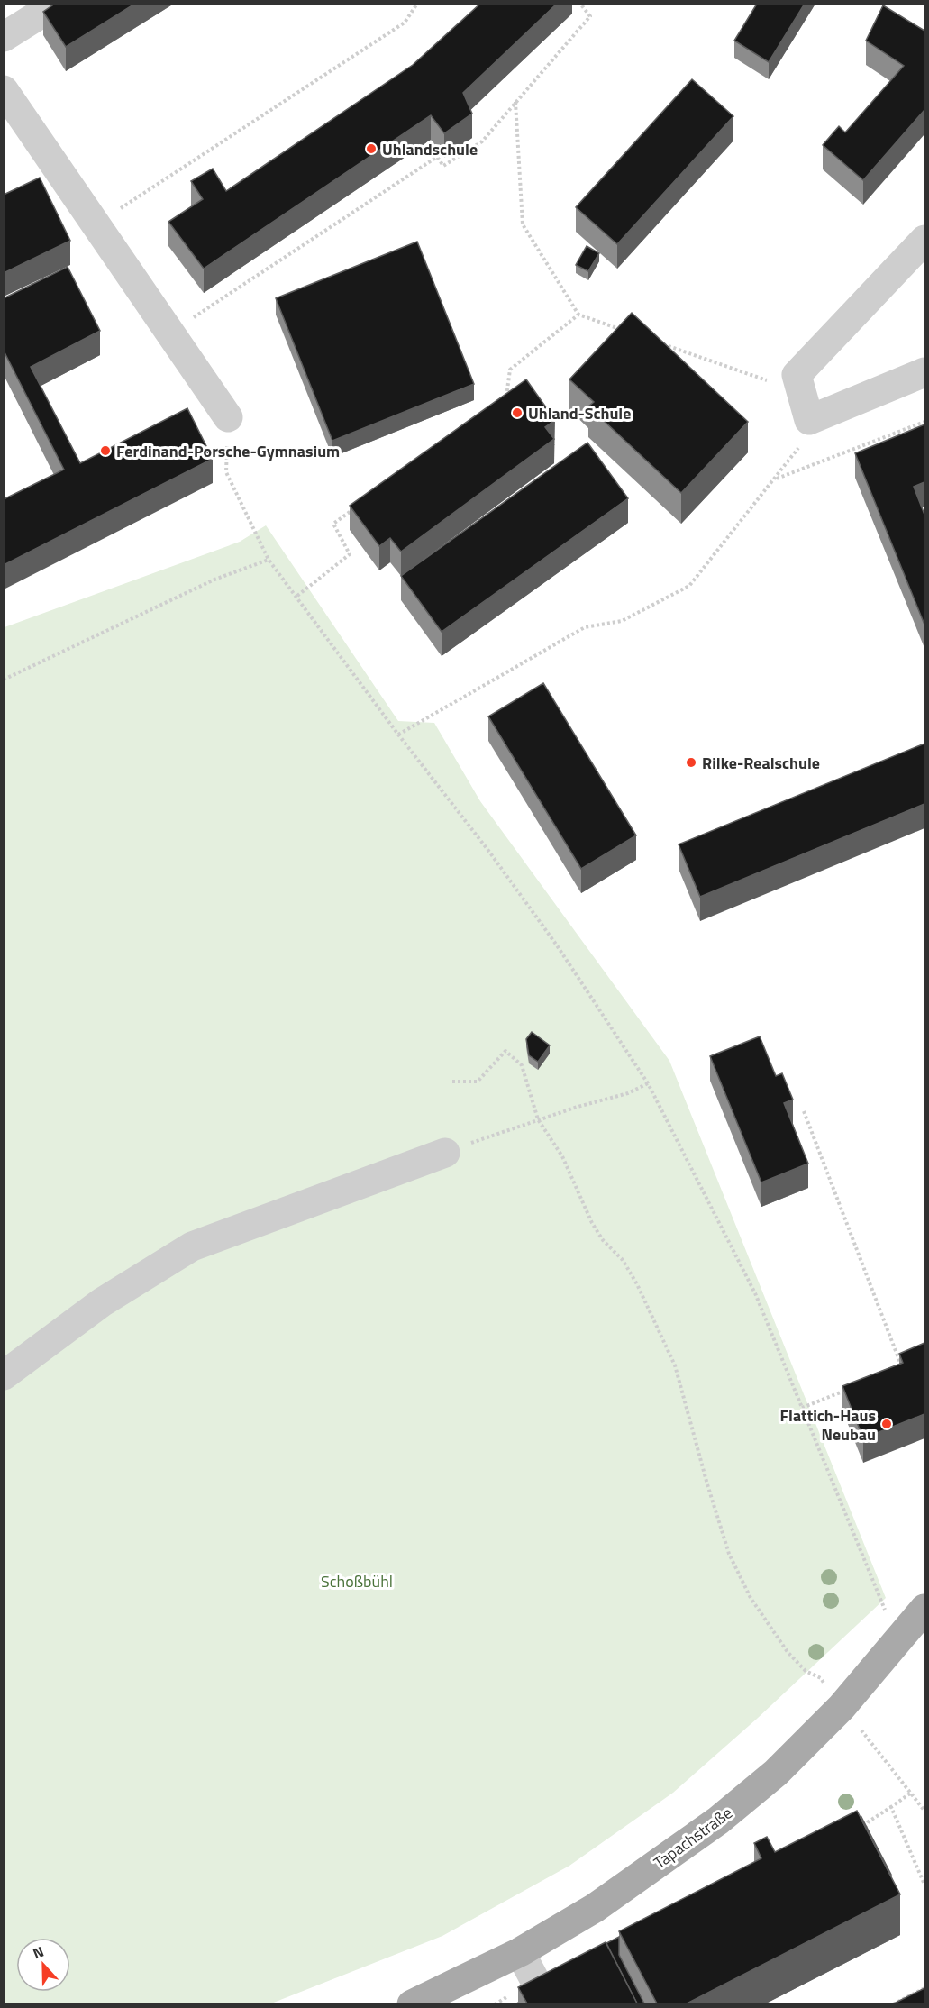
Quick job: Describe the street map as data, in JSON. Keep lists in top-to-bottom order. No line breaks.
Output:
{"streets":{"main road":["Tapachstraße"]},"parks":["Schoßbühl"],"places":["Uhlandschule","Uhland-Schule","Ferdinand-Porsche-Gymnasium","Rilke-Realschule","Flattich-Haus Neubau"],"north":"top"}
